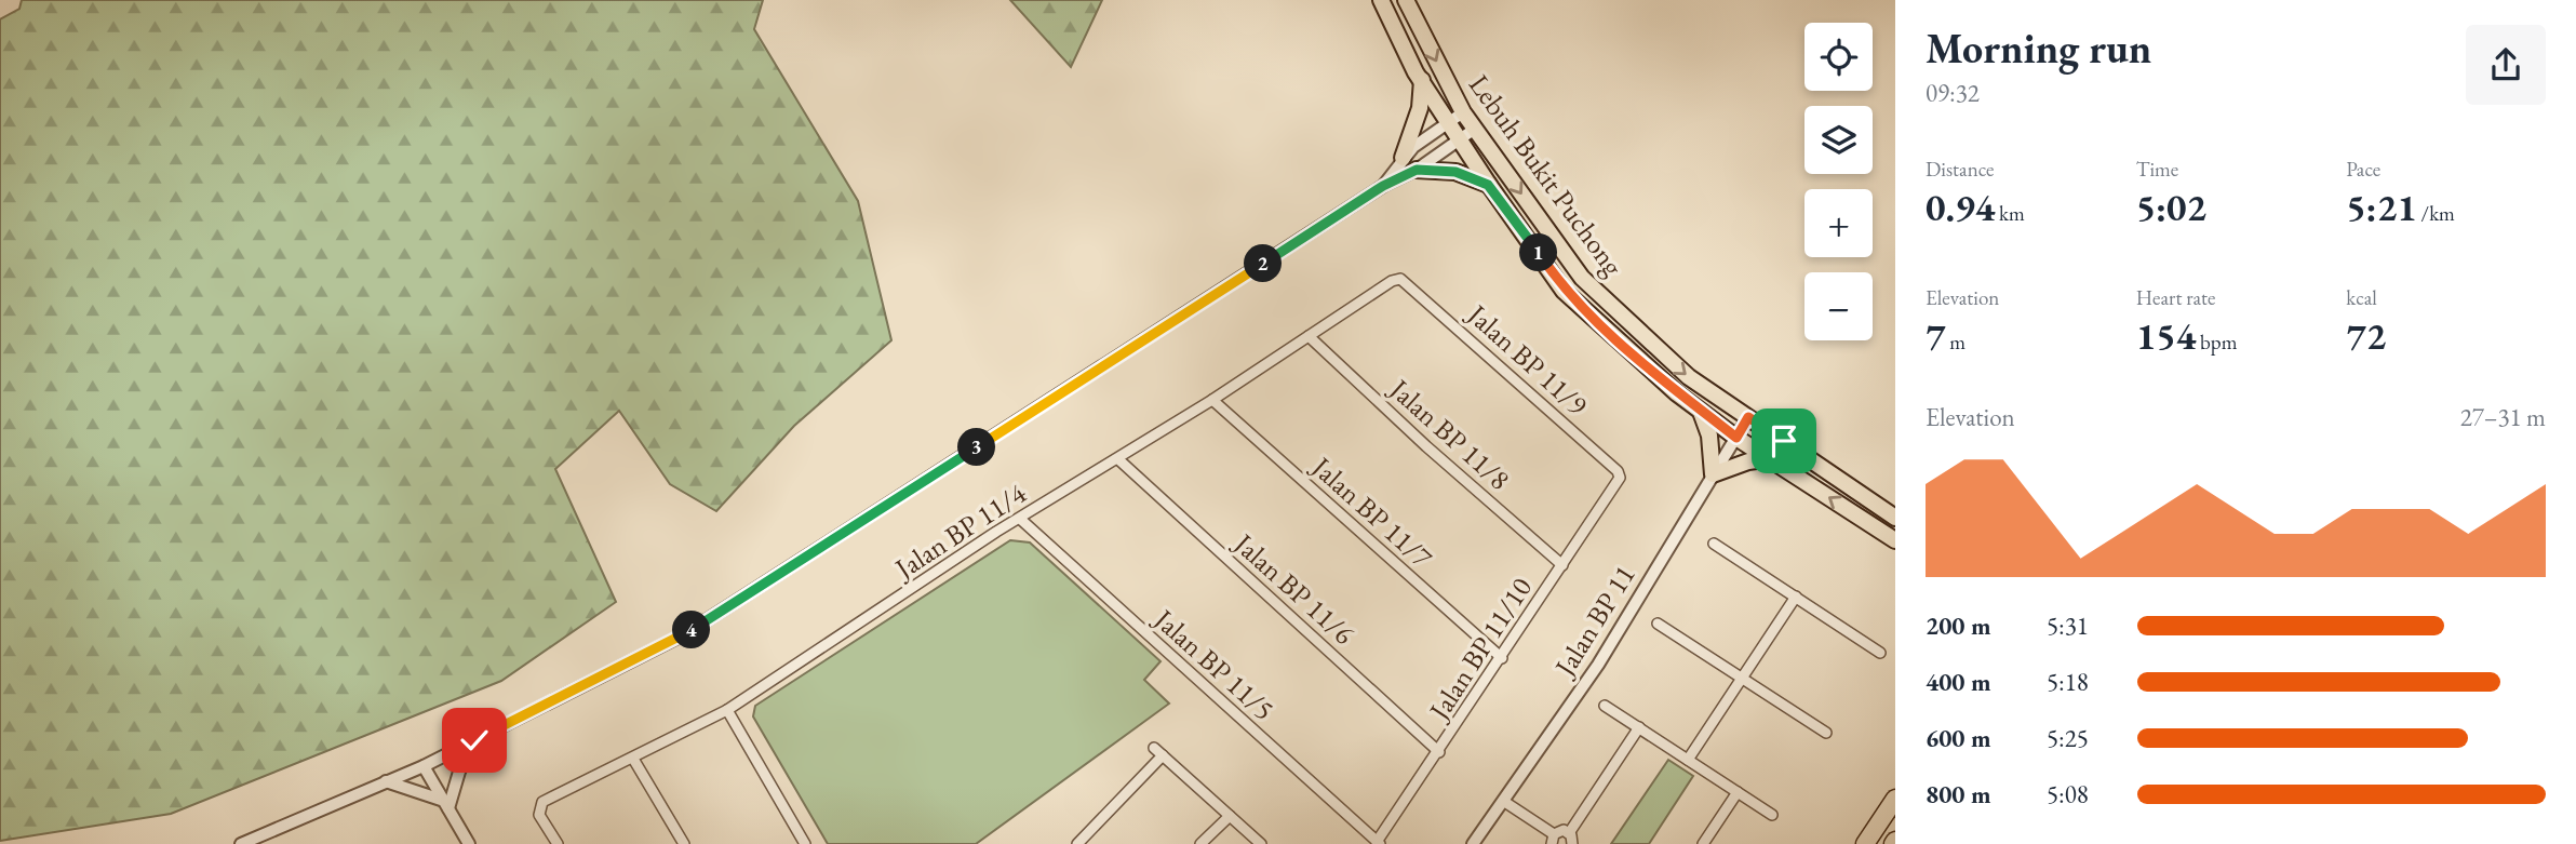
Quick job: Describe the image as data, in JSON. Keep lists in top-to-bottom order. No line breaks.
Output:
{"streets":{"main road":["Lebuh Bukit Puchong"],"street":["Jalan BP 11/9","Jalan BP 11/8","Jalan BP 11/7","Jalan BP 11/4","Jalan BP 11/6","Jalan BP 11","Jalan BP 11/10","Jalan BP 11/5"]},"crossings":[["Lebuh Bukit Puchong","Jalan BP 11"],["Jalan BP 11/9","Jalan BP 11/4"],["Jalan BP 11/9","Jalan BP 11/10"],["Jalan BP 11/8","Jalan BP 11/4"],["Jalan BP 11/8","Jalan BP 11/10"],["Jalan BP 11/7","Jalan BP 11/4"],["Jalan BP 11/7","Jalan BP 11/10"],["Jalan BP 11/4","Jalan BP 11/6"],["Jalan BP 11/4","Jalan BP 11/5"],["Jalan BP 11/6","Jalan BP 11/10"],["Jalan BP 11/10","Jalan BP 11/5"]],"page":{"heading":["Morning run","09:32"],"map_buttons":["+","−"],"stats":[["Distance","0.94 km"],["Time","5:02"],["Pace","5:21 /km"],["Elevation","7 m"],["Heart rate","154 bpm"],["kcal","72"]],"pins":["1","2","3","4"],"chart":["Elevation","27–31 m"],"list":[{"name":"200 m","note":"5:31"},{"name":"400 m","note":"5:18"},{"name":"600 m","note":"5:25"},{"name":"800 m","note":"5:08"}]}}
